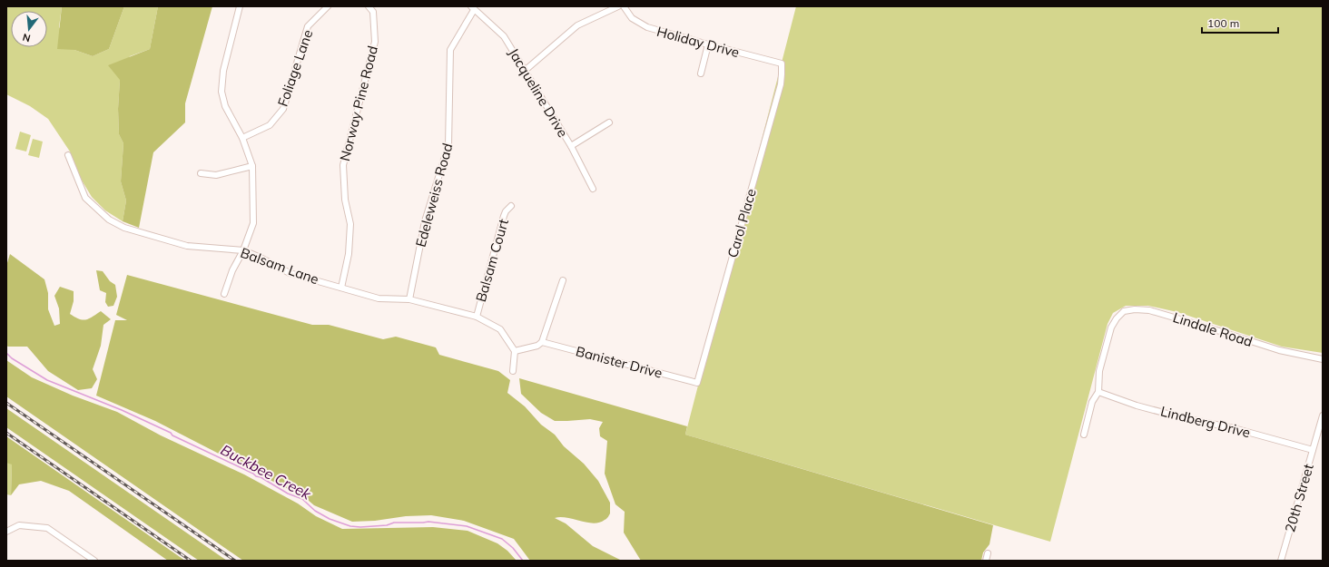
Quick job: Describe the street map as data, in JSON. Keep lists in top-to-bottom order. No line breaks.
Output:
{"streets":{"street":["Holiday Drive","Foliage Lane","Jacqueline Drive","Norway Pine Road","Edeleweiss Road","Carol Place","Balsam Court","Balsam Lane","Lindale Road","Banister Drive","Lindberg Drive","20th Street"]},"crossings":[["Holiday Drive","Carol Place"],["Jacqueline Drive","Edeleweiss Road"],["Norway Pine Road","Balsam Lane"],["Edeleweiss Road","Balsam Lane"],["Carol Place","Banister Drive"],["Balsam Court","Balsam Lane"],["Lindale Road","Lindberg Drive"],["Lindberg Drive","20th Street"]],"water":["Buckbee Creek"],"scale_bar":"100 m","north":"bottom"}
